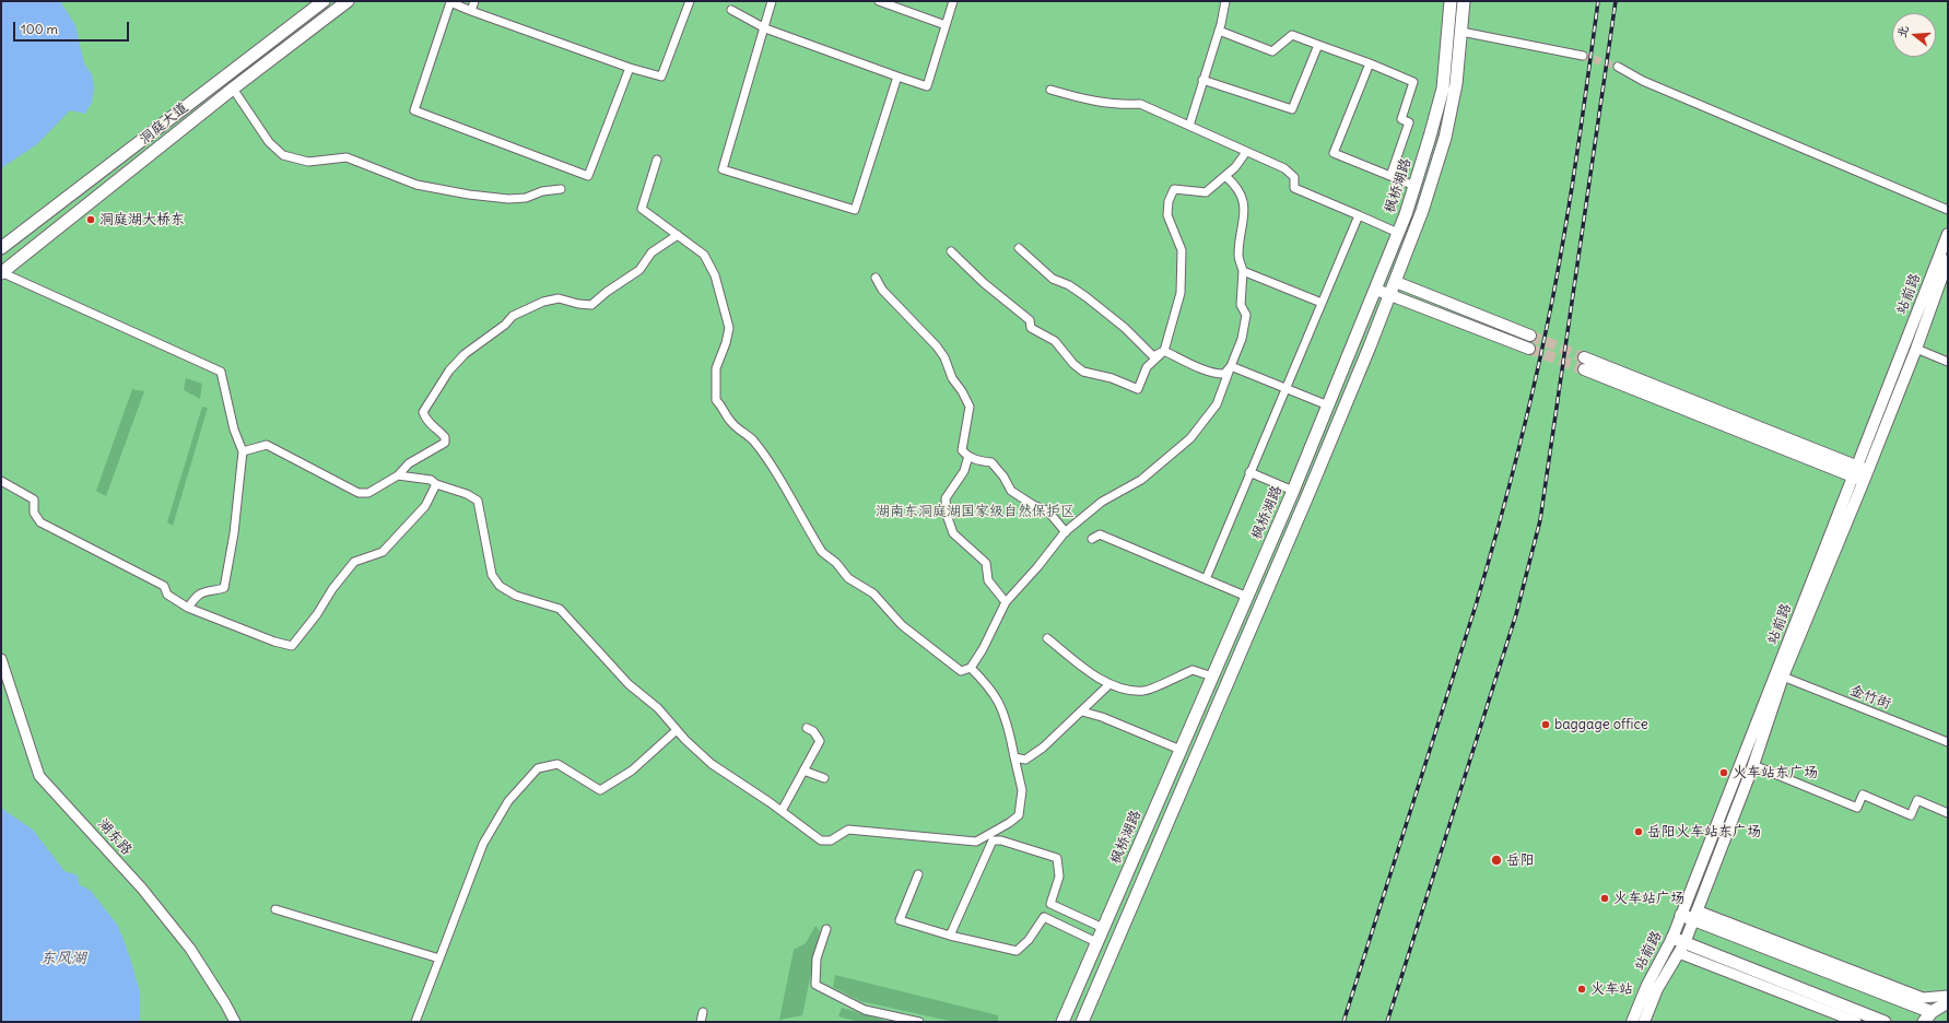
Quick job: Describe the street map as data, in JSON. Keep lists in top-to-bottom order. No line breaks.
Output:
{"streets":{"main road":["洞庭大道","枫桥湖路","站前路"],"street":["金竹街","湖东路"]},"crossings":[["站前路","金竹街"]],"water":["东风湖"],"parks":["湖南东洞庭湖国家级自然保护区"],"places":["洞庭湖大桥东","baggage office","火车站东广场","岳阳火车站东广场","岳阳","火车站广场","火车站"],"scale_bar":"100 m","north":"left"}
